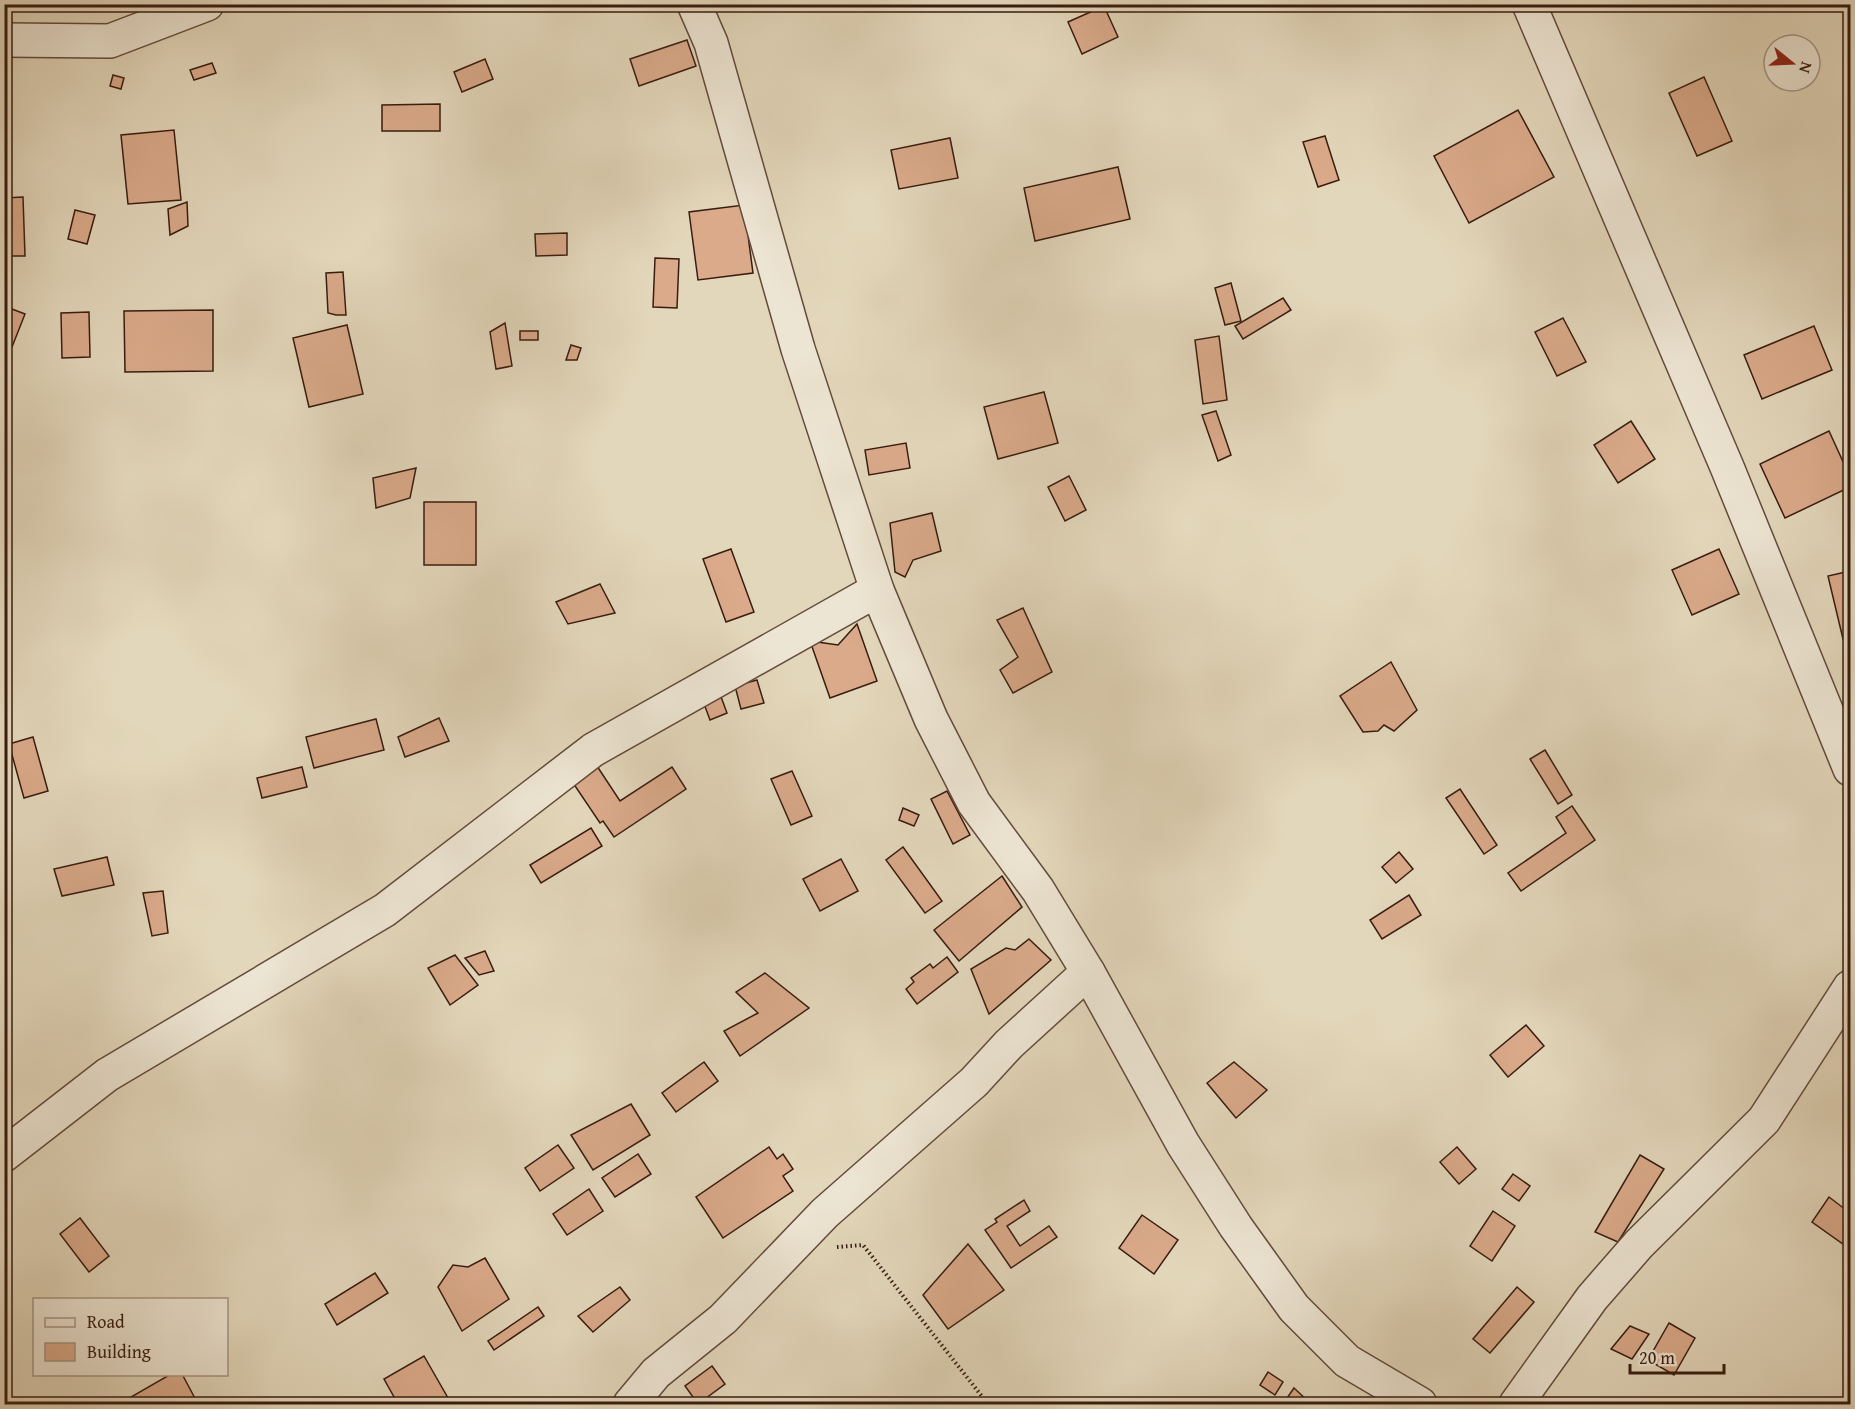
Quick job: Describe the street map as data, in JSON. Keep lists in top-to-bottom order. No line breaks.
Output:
{"legend":["Road","Building"],"scale_bar":"20 m","north":"right"}
